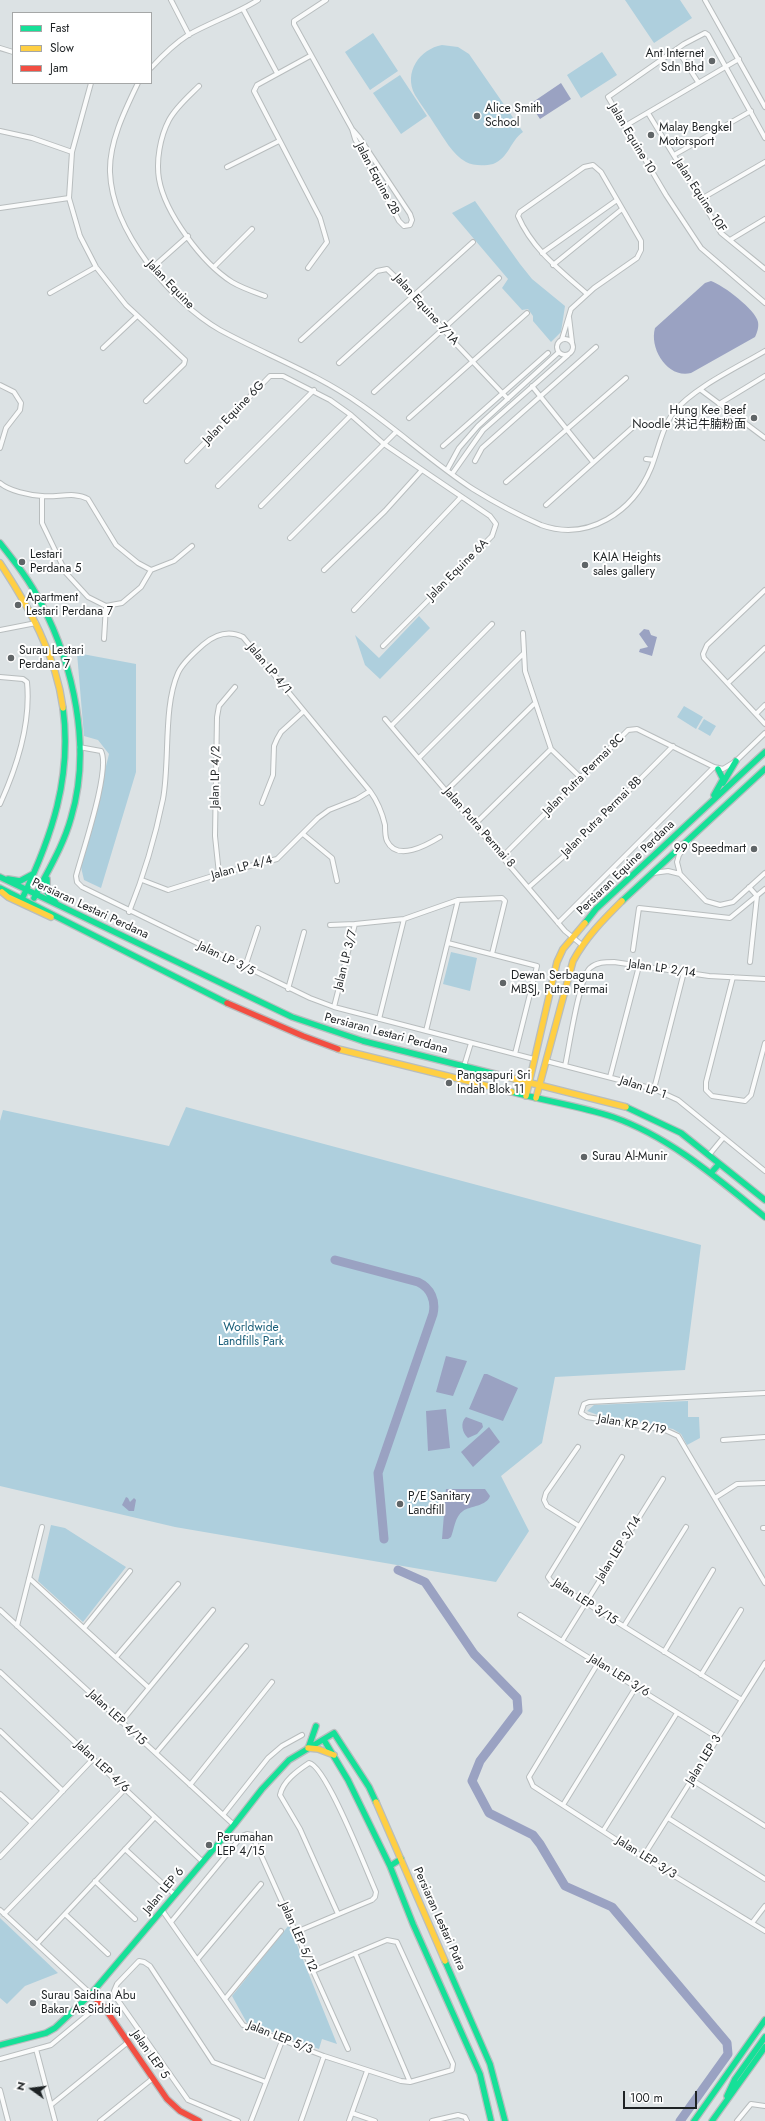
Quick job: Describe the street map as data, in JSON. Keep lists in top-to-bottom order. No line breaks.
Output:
{"streets":{"street":["Jalan Equine 10","Jalan Equine 2B","Jalan Equine 10F","Jalan Equine","Jalan Equine 7/1A","Jalan Equine 6G","Jalan Equine 6A","Jalan LP 4/1","Jalan Putra Permai 8C","Jalan LP 4/2","Jalan Putra Permai 8B","Jalan Putra Permai 8","Jalan LP 4/4","Persiaran Equine Perdana","Persiaran Lestari Perdana","Jalan LP 3/5","Jalan LP 3/7","Jalan LP 2/14","Jalan LP 1","Jalan KP 2/19","Jalan LEP 3/14","Jalan LEP 3/15","Jalan LEP 3/6","Jalan LEP 4/15","Jalan LEP 3","Jalan LEP 4/6","Jalan LEP 3/3","Jalan LEP 6","Persiaran Lestari Putra","Jalan LEP 5/12","Jalan LEP 5/3","Jalan LEP 5"]},"crossings":[["Jalan Equine 6G","Jalan Equine 6A"],["Jalan LP 4/1","Jalan LP 4/4"],["Jalan LP 4/1","Jalan LP 3/5"],["Jalan Putra Permai 8C","Jalan Putra Permai 8B"],["Jalan Putra Permai 8C","Jalan Putra Permai 8"],["Jalan LP 4/2","Jalan LP 4/4"],["Jalan Putra Permai 8B","Jalan Putra Permai 8"],["Jalan Putra Permai 8","Persiaran Equine Perdana"],["Persiaran Equine Perdana","Persiaran Lestari Perdana"],["Persiaran Equine Perdana","Jalan LP 3/5"],["Persiaran Equine Perdana","Jalan LP 1"],["Jalan LP 3/5","Jalan LP 3/7"],["Jalan LP 2/14","Jalan LP 1"],["Jalan LEP 3/14","Jalan LEP 3/15"],["Jalan LEP 3/14","Jalan LEP 3/6"],["Jalan LEP 3/15","Jalan LEP 3"],["Jalan LEP 3/6","Jalan LEP 3"],["Jalan LEP 3/6","Jalan LEP 3/3"],["Jalan LEP 4/15","Jalan LEP 6"],["Jalan LEP 3","Jalan LEP 3/3"],["Jalan LEP 4/6","Jalan LEP 6"],["Jalan LEP 6","Persiaran Lestari Putra"],["Jalan LEP 6","Jalan LEP 5/3"],["Jalan LEP 6","Jalan LEP 5"],["Jalan LEP 5/12","Jalan LEP 5/3"]],"parks":["Worldwide Landfills Park"],"places":["Ant Internet Sdn Bhd","Alice Smith School","Malay Bengkel Motorsport","Hung Kee Beef Noodle 洪记牛腩粉面","Lestari Perdana 5","KAIA Heights sales gallery","Apartment Lestari Perdana 7","Surau Lestari Perdana 7","99 Speedmart","Dewan Serbaguna MBSJ, Putra Permai","Pangsapuri Sri Indah Blok 11","Surau Al-Munir","P/E Sanitary Landfill","Perumahan LEP 4/15","Surau Saidina Abu Bakar As-Siddiq"],"legend":["Fast","Slow","Jam"],"scale_bar":"100 m","north":"left"}
